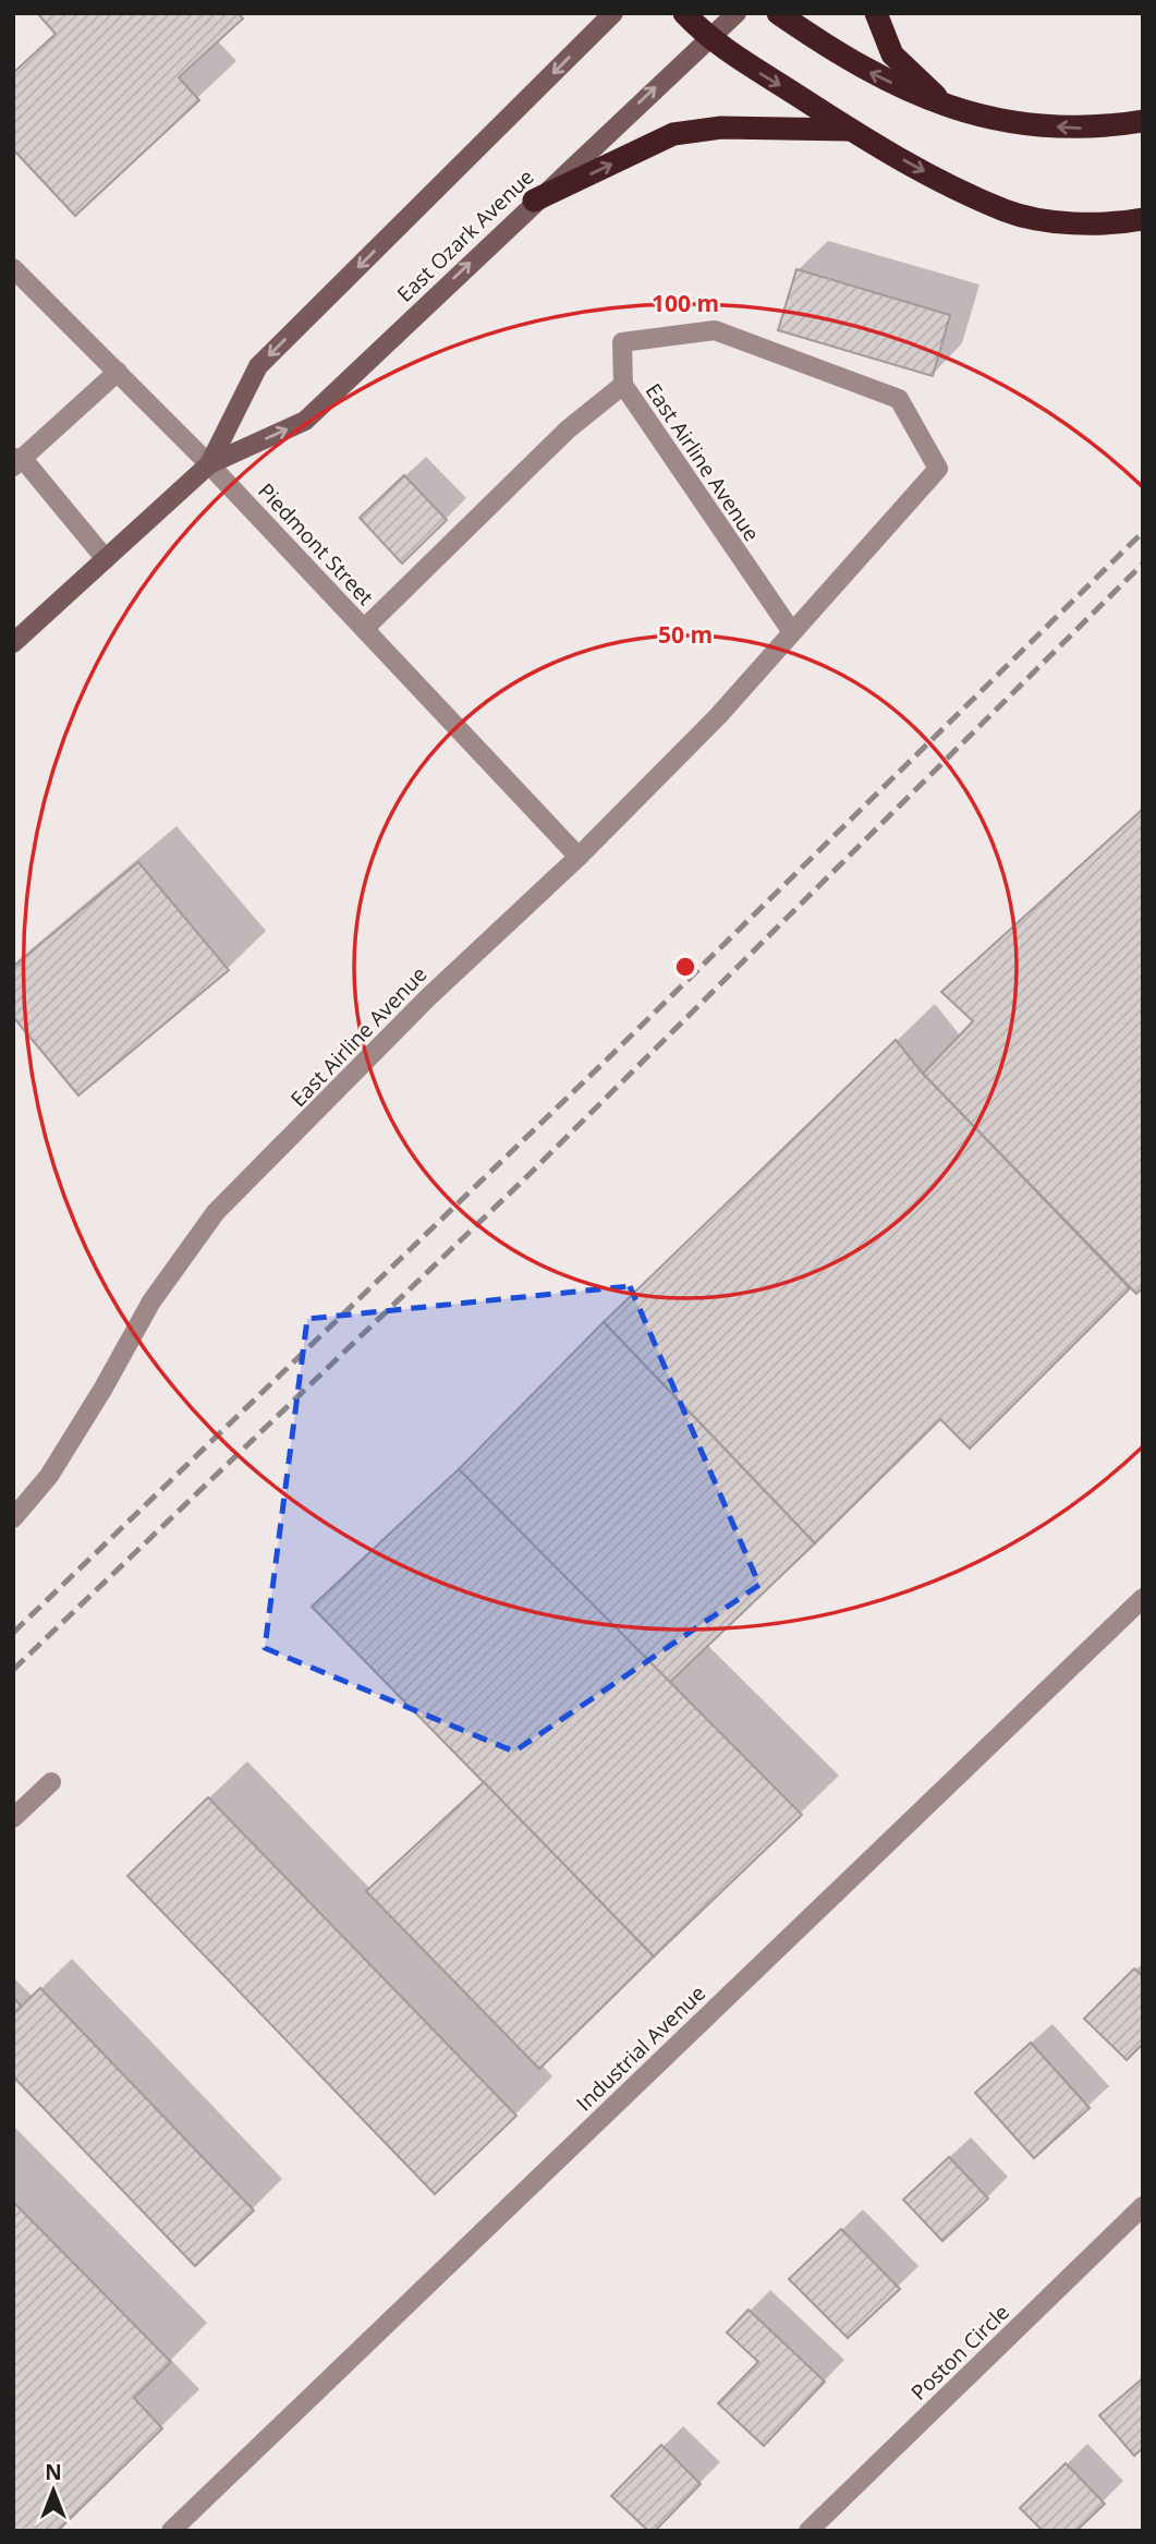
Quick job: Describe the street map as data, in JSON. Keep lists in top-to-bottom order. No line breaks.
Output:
{"streets":{"main road":["East Ozark Avenue"],"street":["East Airline Avenue","Piedmont Street","Industrial Avenue","Poston Circle"]},"crossings":[["East Ozark Avenue","Piedmont Street"],["East Airline Avenue","Piedmont Street"]],"north":"top","rings":["100 m","50 m"]}
